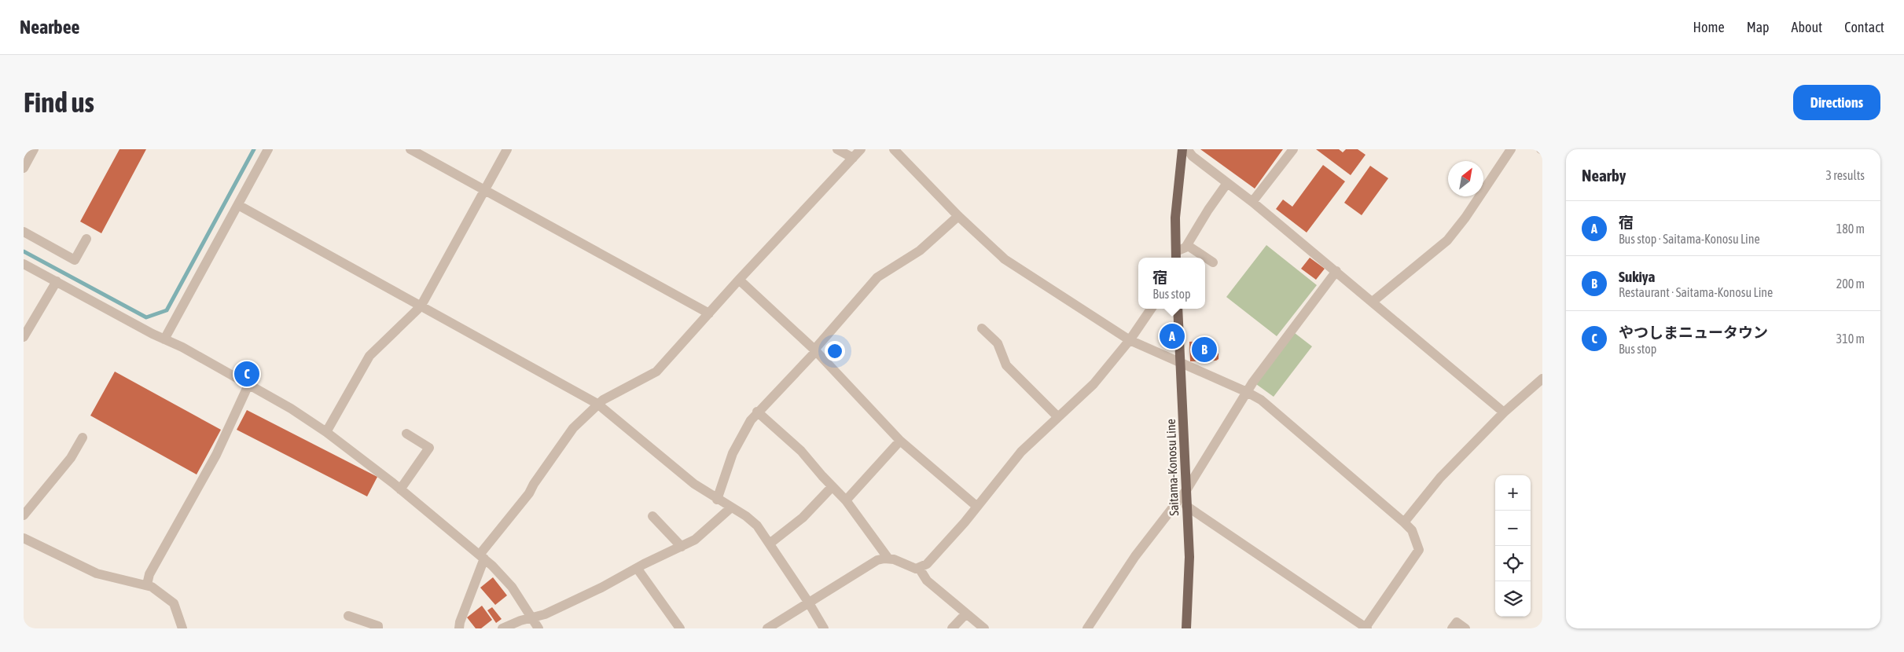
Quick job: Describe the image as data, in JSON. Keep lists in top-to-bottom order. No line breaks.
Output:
{"streets":{"main road":["Saitama-Konosu Line"]},"north":"top right","page":{"header":"Nearbee","nav":["Home","Map","About","Contact"],"buttons":"Directions","title":"Find us","heading":["Nearby","3 results"],"list":[{"mark":"A","name":"宿","note":"Bus stop · Saitama-Konosu Line","value":"180 m"},{"mark":"B","name":"Sukiya","note":"Restaurant · Saitama-Konosu Line","value":"200 m"},{"mark":"C","name":"やつしまニュータウン","note":"Bus stop","value":"310 m"}],"popup":["宿","Bus stop"],"pins":["A","B","C"],"map_buttons":["+","−"]}}
